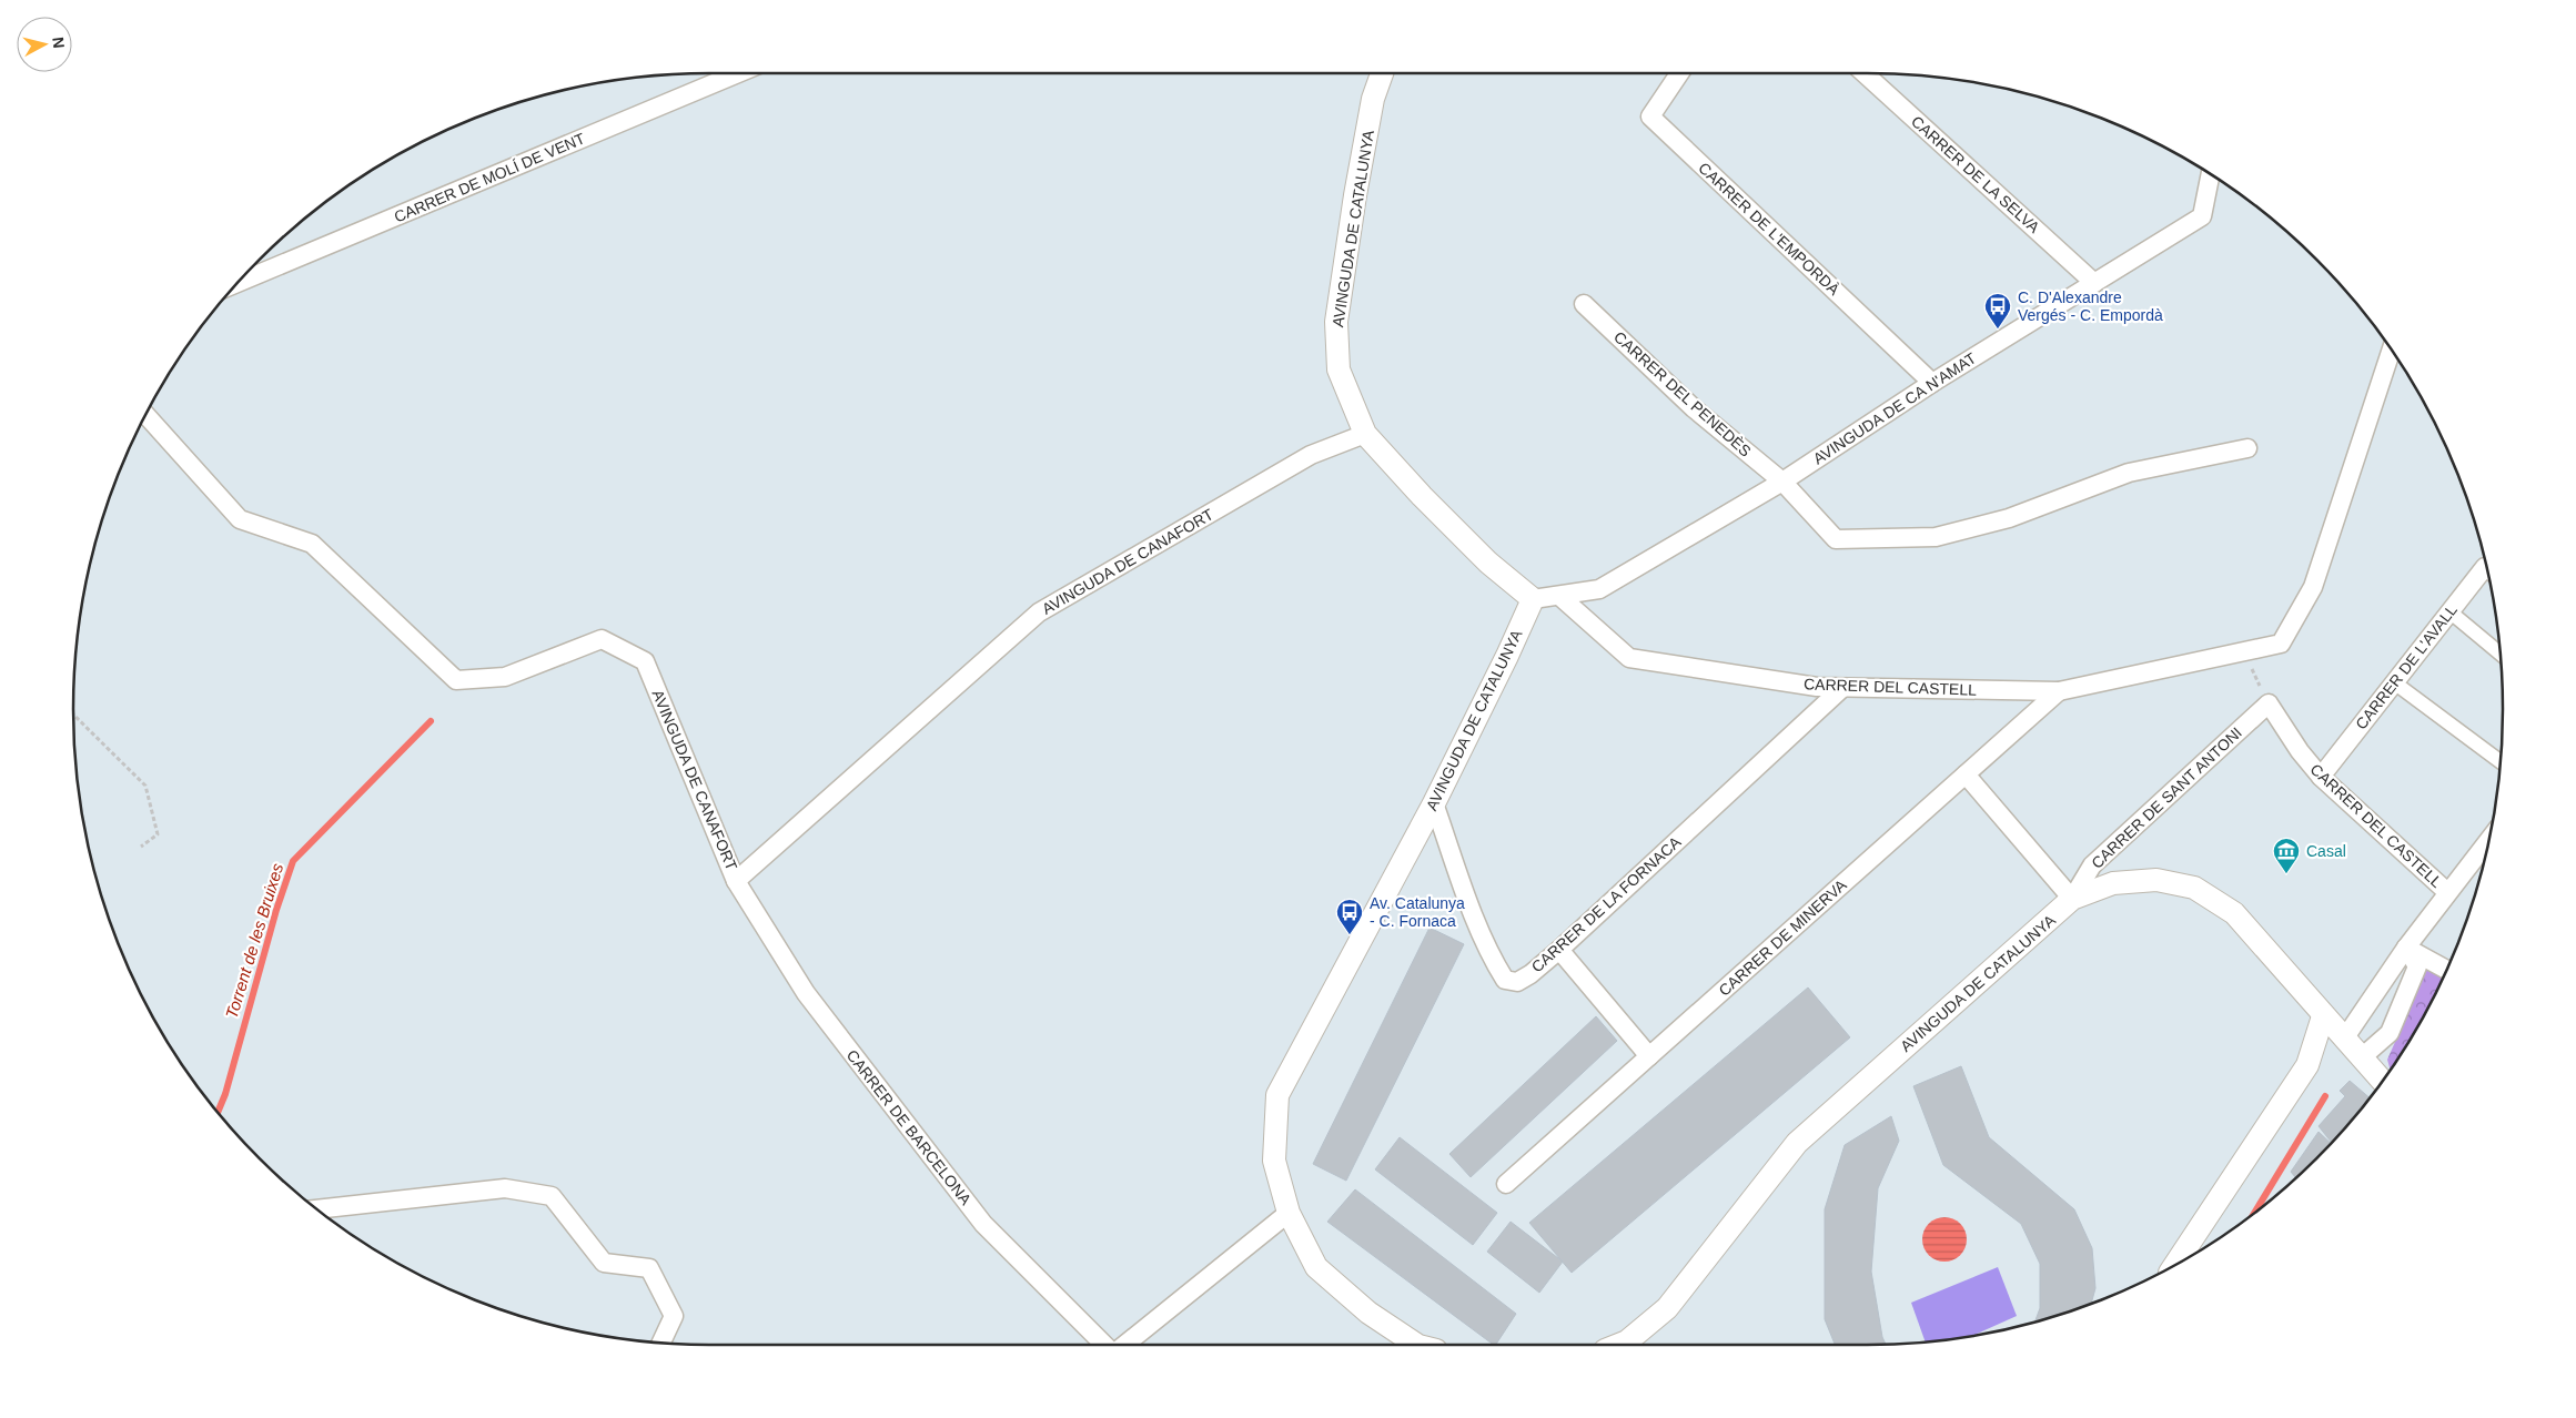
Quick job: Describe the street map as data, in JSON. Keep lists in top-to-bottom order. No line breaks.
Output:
{"streets":{"street":["CARRER DE LA SELVA","CARRER DE MOLÍ DE VENT","AVINGUDA DE CATALUNYA","CARRER DE L'EMPORDÀ","CARRER DEL PENEDÈS","AVINGUDA DE CA N'AMAT","AVINGUDA DE CANAFORT","CARRER DE L'AVALL","CARRER DEL CASTELL","CARRER DE SANT ANTONI","CARRER DE LA FORNACA","CARRER DE MINERVA","CARRER DE BARCELONA"]},"crossings":[["CARRER DE LA SELVA","AVINGUDA DE CA N'AMAT"],["AVINGUDA DE CATALUNYA","AVINGUDA DE CA N'AMAT"],["AVINGUDA DE CATALUNYA","AVINGUDA DE CANAFORT"],["AVINGUDA DE CATALUNYA","CARRER DE SANT ANTONI"],["AVINGUDA DE CATALUNYA","CARRER DE LA FORNACA"],["CARRER DE L'EMPORDÀ","AVINGUDA DE CA N'AMAT"],["CARRER DEL PENEDÈS","AVINGUDA DE CA N'AMAT"],["AVINGUDA DE CA N'AMAT","CARRER DEL CASTELL"],["AVINGUDA DE CANAFORT","CARRER DE BARCELONA"],["CARRER DE L'AVALL","CARRER DEL CASTELL"],["CARRER DEL CASTELL","CARRER DE SANT ANTONI"],["CARRER DEL CASTELL","CARRER DE LA FORNACA"],["CARRER DEL CASTELL","CARRER DE MINERVA"]],"water":["Torrent de les Bruixes"],"places":{"bus stop":["C. D'Alexandre Vergés - C. Empordà","Av. Catalunya - C. Fornaca"],"museum":["Casal"]},"north":"right"}
